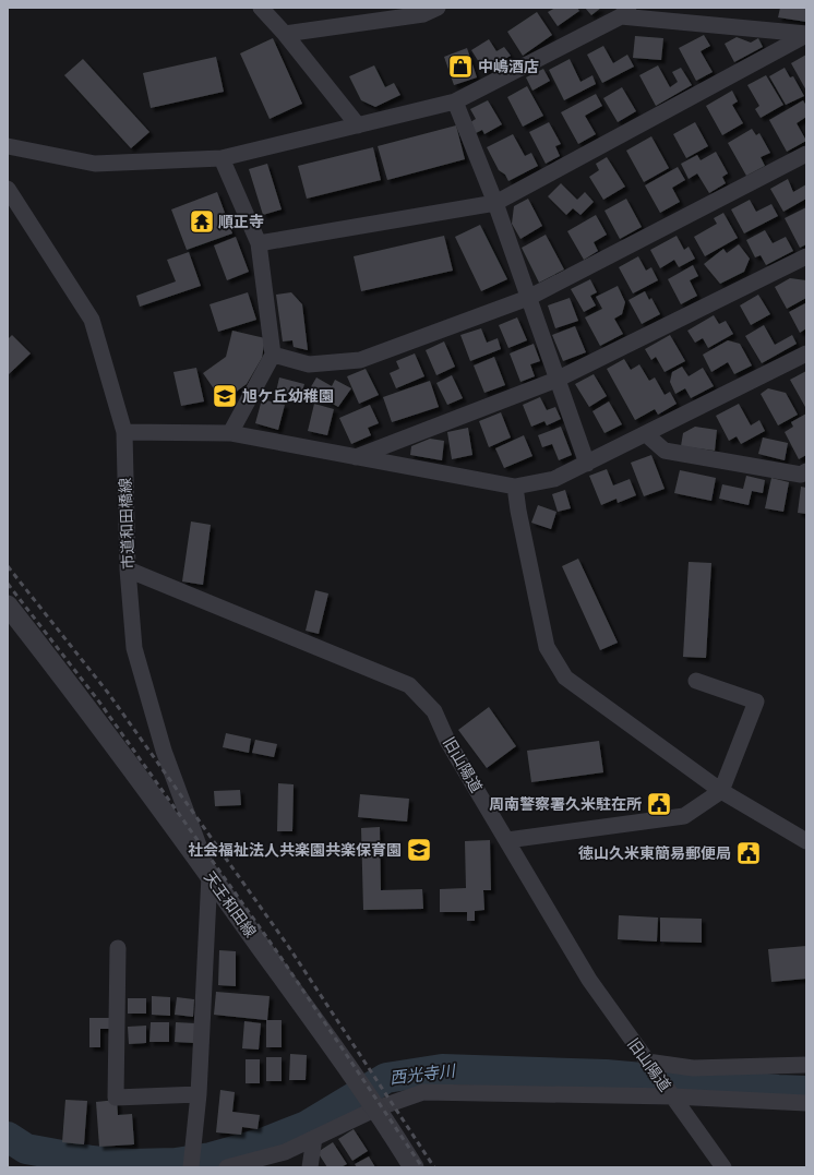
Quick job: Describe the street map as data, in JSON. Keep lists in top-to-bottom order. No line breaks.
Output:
{"streets":{"street":["市道和田橋線","旧山陽道","天王和田線"]},"crossings":[["市道和田橋線","旧山陽道"],["市道和田橋線","天王和田線"]],"water":["西光寺川"],"places":{"shop":["中嶋酒店"],"temple":["順正寺"],"school or university":["旭ケ丘幼稚園","社会福祉法人共楽園共楽保育園"],"public building":["周南警察署久米駐在所","徳山久米東簡易郵便局"]}}
